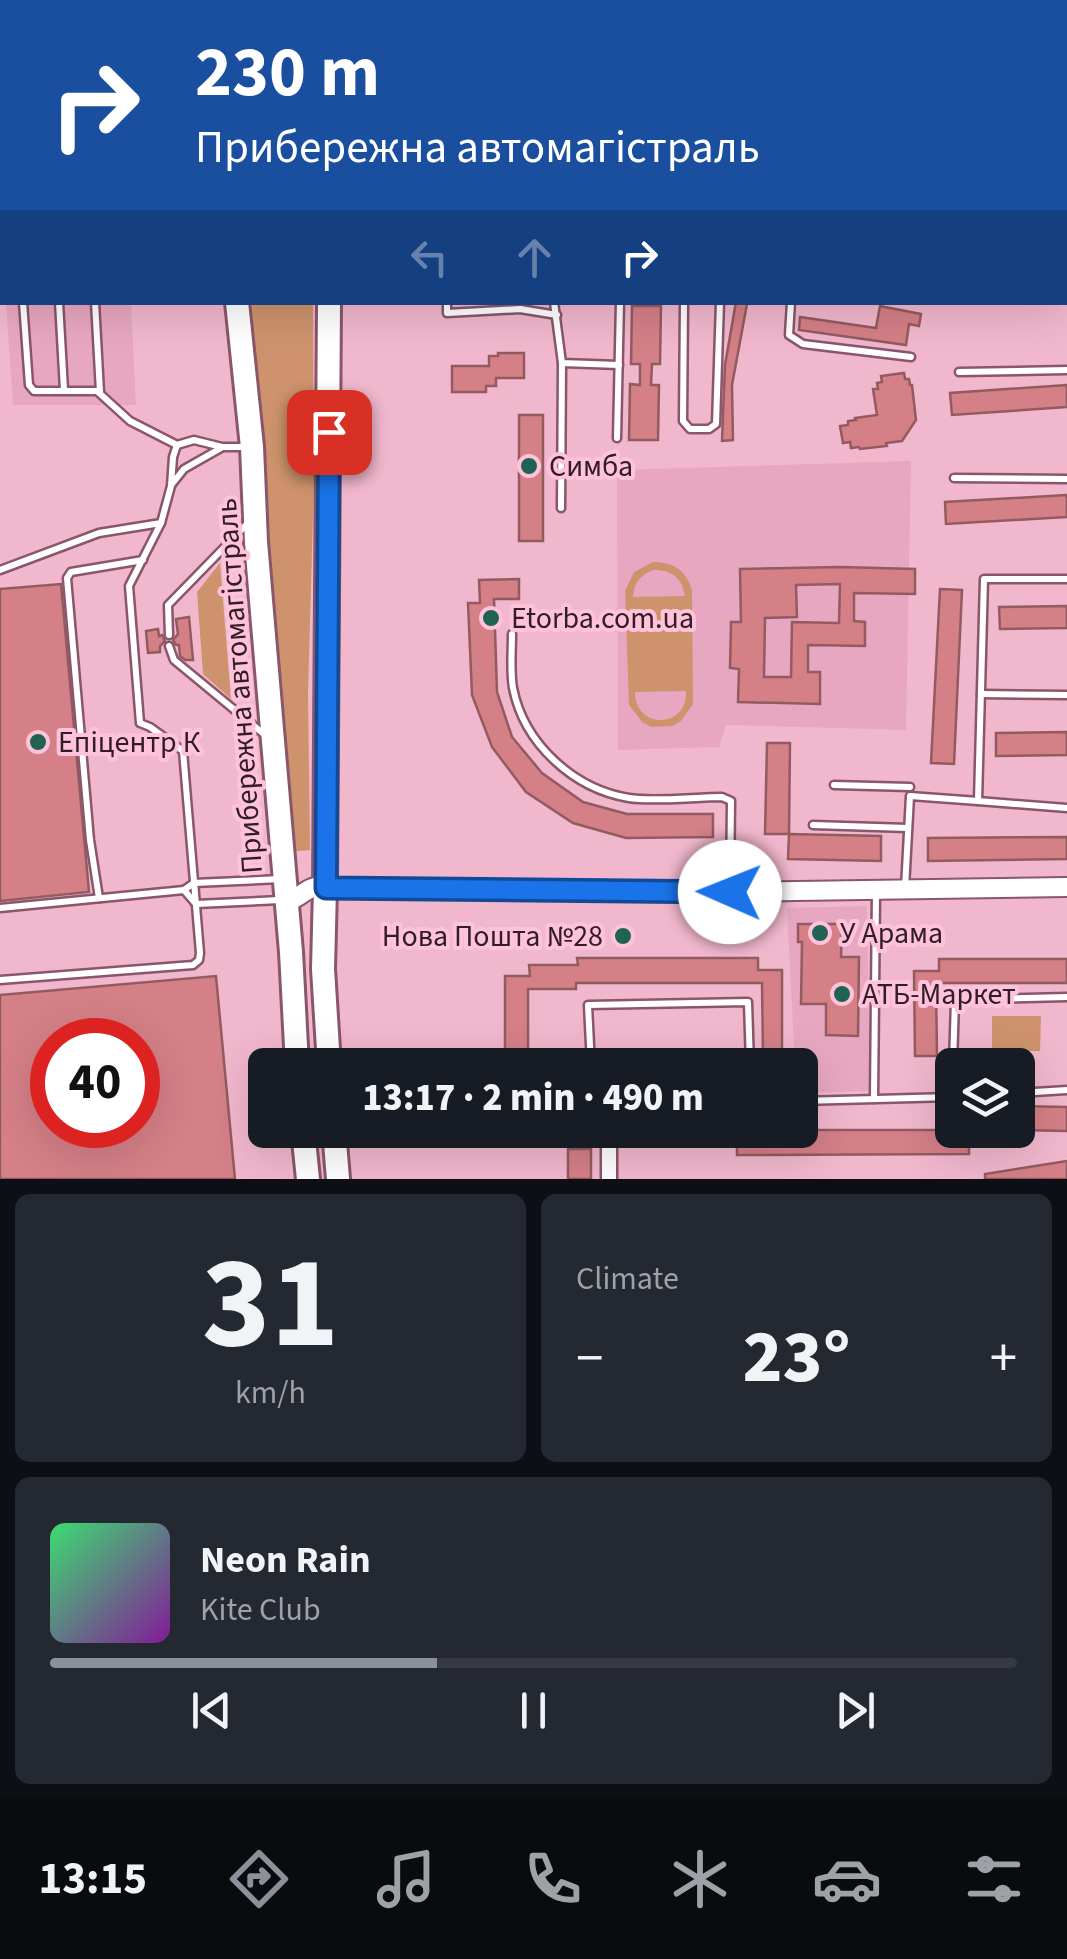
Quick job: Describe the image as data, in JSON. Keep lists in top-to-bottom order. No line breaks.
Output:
{"streets":{"main road":["Прибережна автомагістраль"]},"places":["Симба","Etorba.com.ua","Епіцентр К","У Арама","Нова Пошта №28","АТБ-Маркет"],"page":{"turn":["230 m","Прибережна автомагістраль"],"limit":"40","trip":"13:17 · 2 min · 490 m","tile":[["31","km/h"],"Climate"],"heat":["−","23°","+"],"song":["Neon Rain","Kite Club"],"tabs":"13:15"}}
